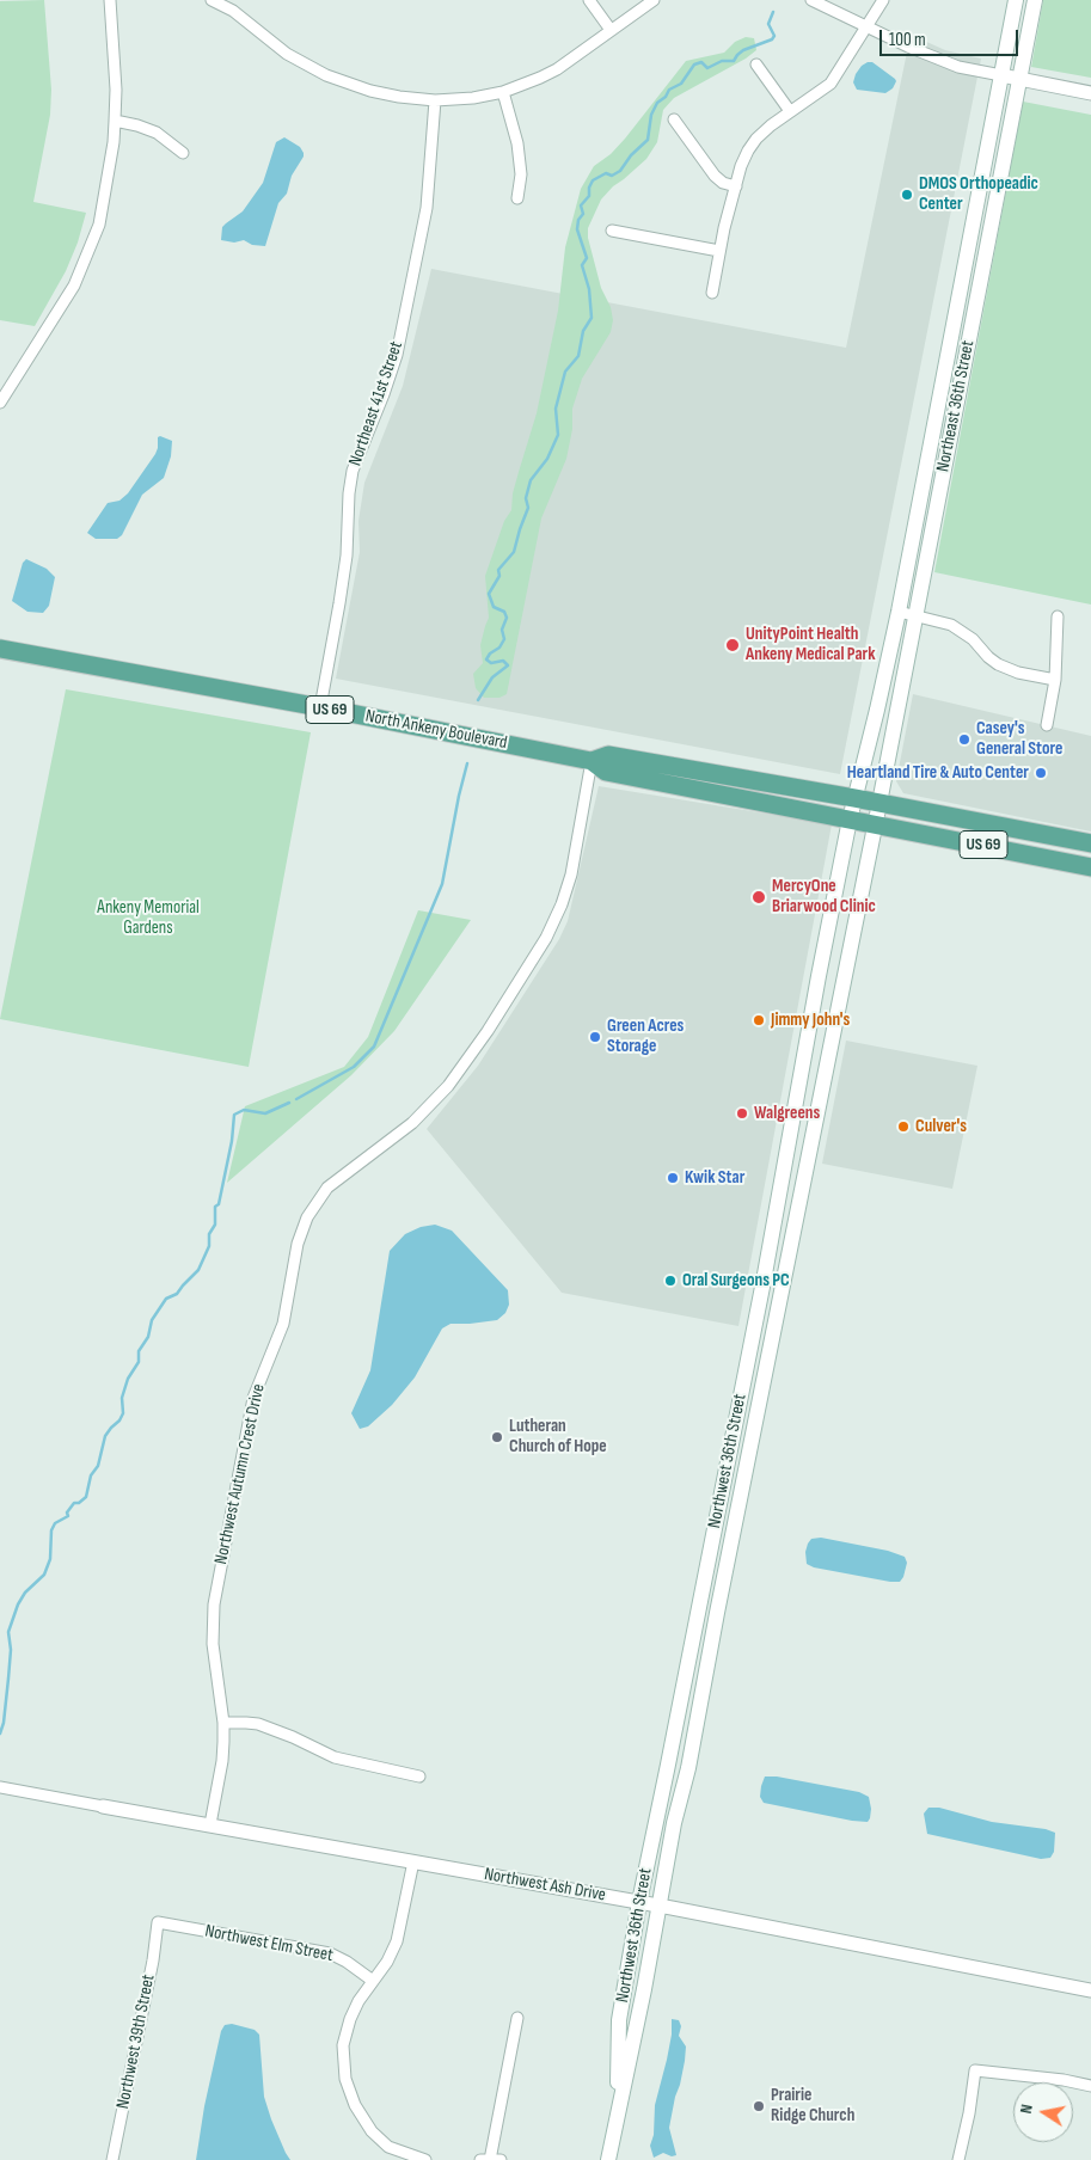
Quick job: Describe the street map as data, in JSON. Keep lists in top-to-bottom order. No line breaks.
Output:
{"streets":{"main road":["Northeast 36th Street","US 69","North Ankeny Boulevard","Northwest 36th Street"],"street":["Northeast 41st Street","Northwest Autumn Crest Drive","Northwest Ash Drive","Northwest Elm Street","Northwest 39th Street"]},"crossings":[["Northeast 41st Street","North Ankeny Boulevard"],["Northeast 36th Street","North Ankeny Boulevard"],["Northeast 36th Street","Northwest 36th Street"],["North Ankeny Boulevard","Northwest 36th Street"],["North Ankeny Boulevard","Northwest Autumn Crest Drive"],["Northwest 36th Street","Northwest Ash Drive"],["Northwest Autumn Crest Drive","Northwest Ash Drive"],["Northwest Elm Street","Northwest 39th Street"]],"parks":["Ankeny Memorial Gardens"],"places":["DMOS Orthopeadic Center","UnityPoint Health Ankeny Medical Park","Casey's General Store","Heartland Tire & Auto Center","MercyOne Briarwood Clinic","Jimmy John's","Green Acres Storage","Walgreens","Culver's","Kwik Star","Oral Surgeons PC","Lutheran Church of Hope","Prairie Ridge Church"],"scale_bar":"100 m","north":"left"}
